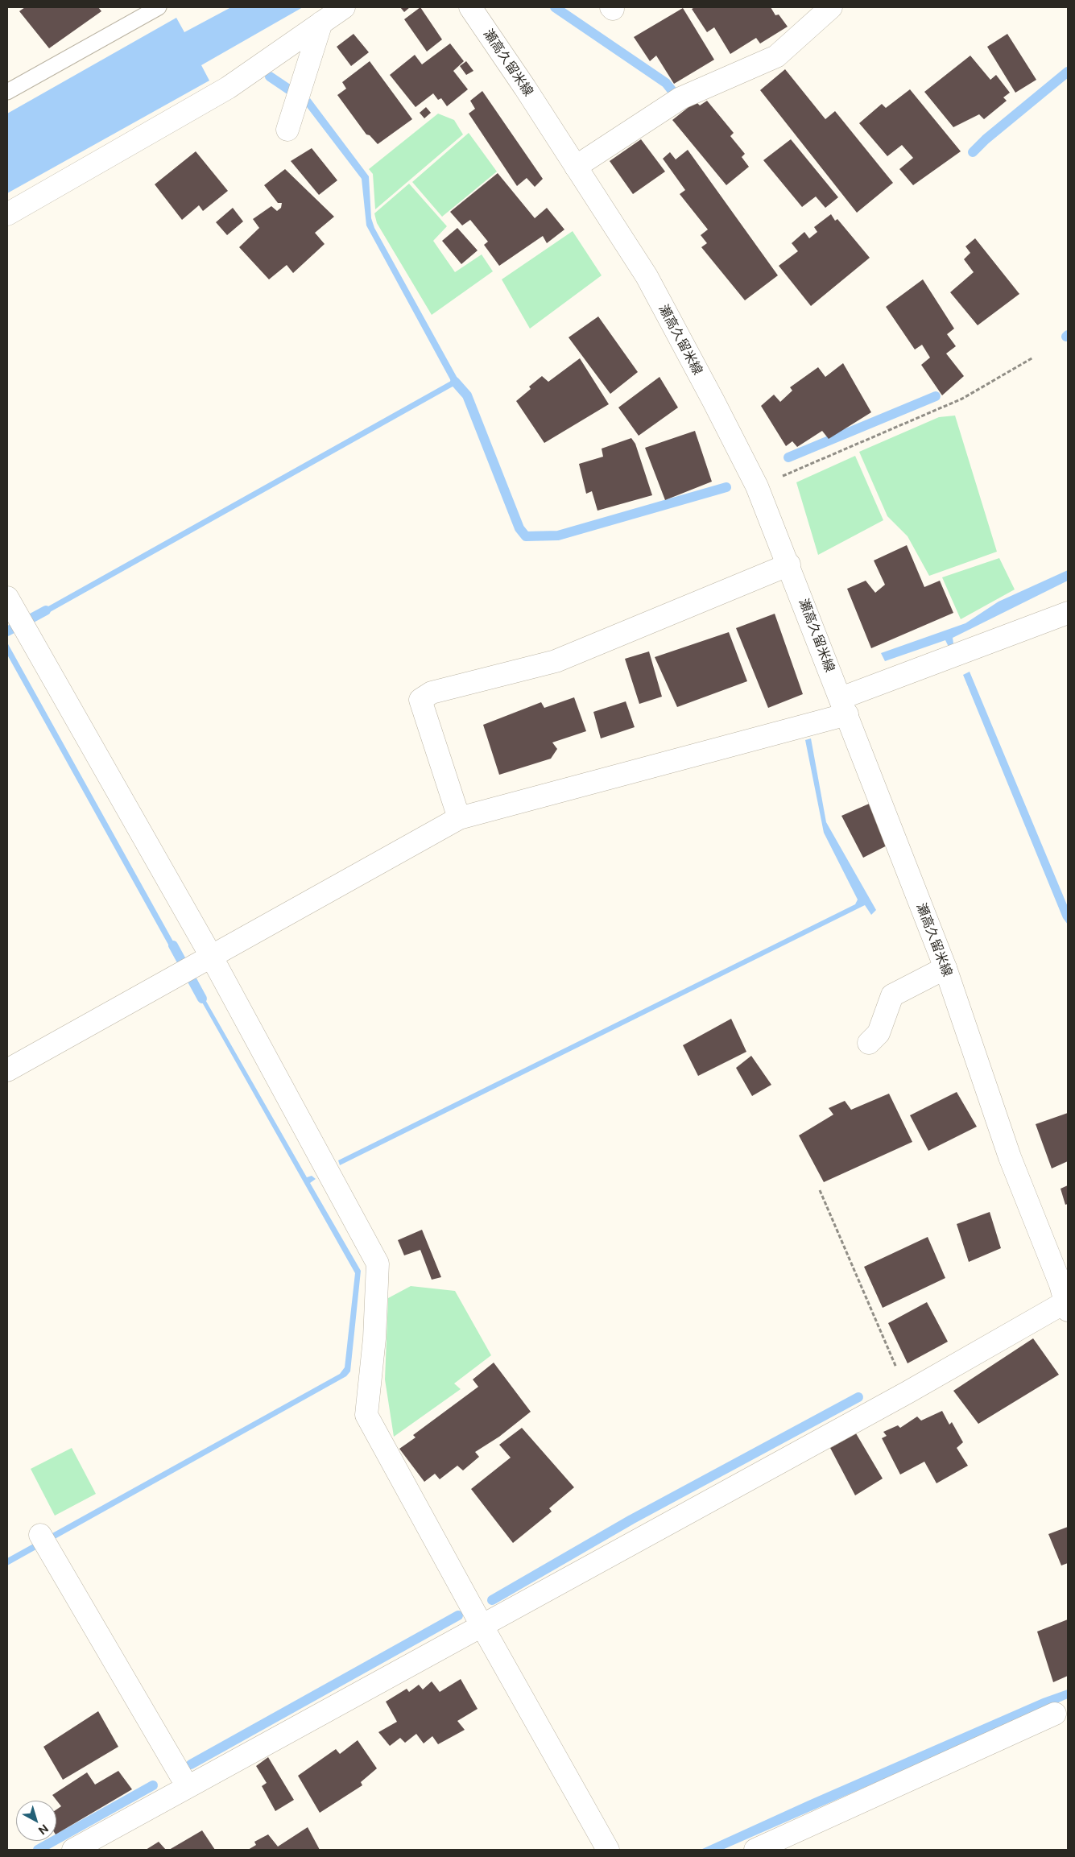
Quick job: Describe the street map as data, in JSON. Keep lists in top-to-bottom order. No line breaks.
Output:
{"streets":{"street":["瀬高久留米線"]},"north":"bottom right"}
